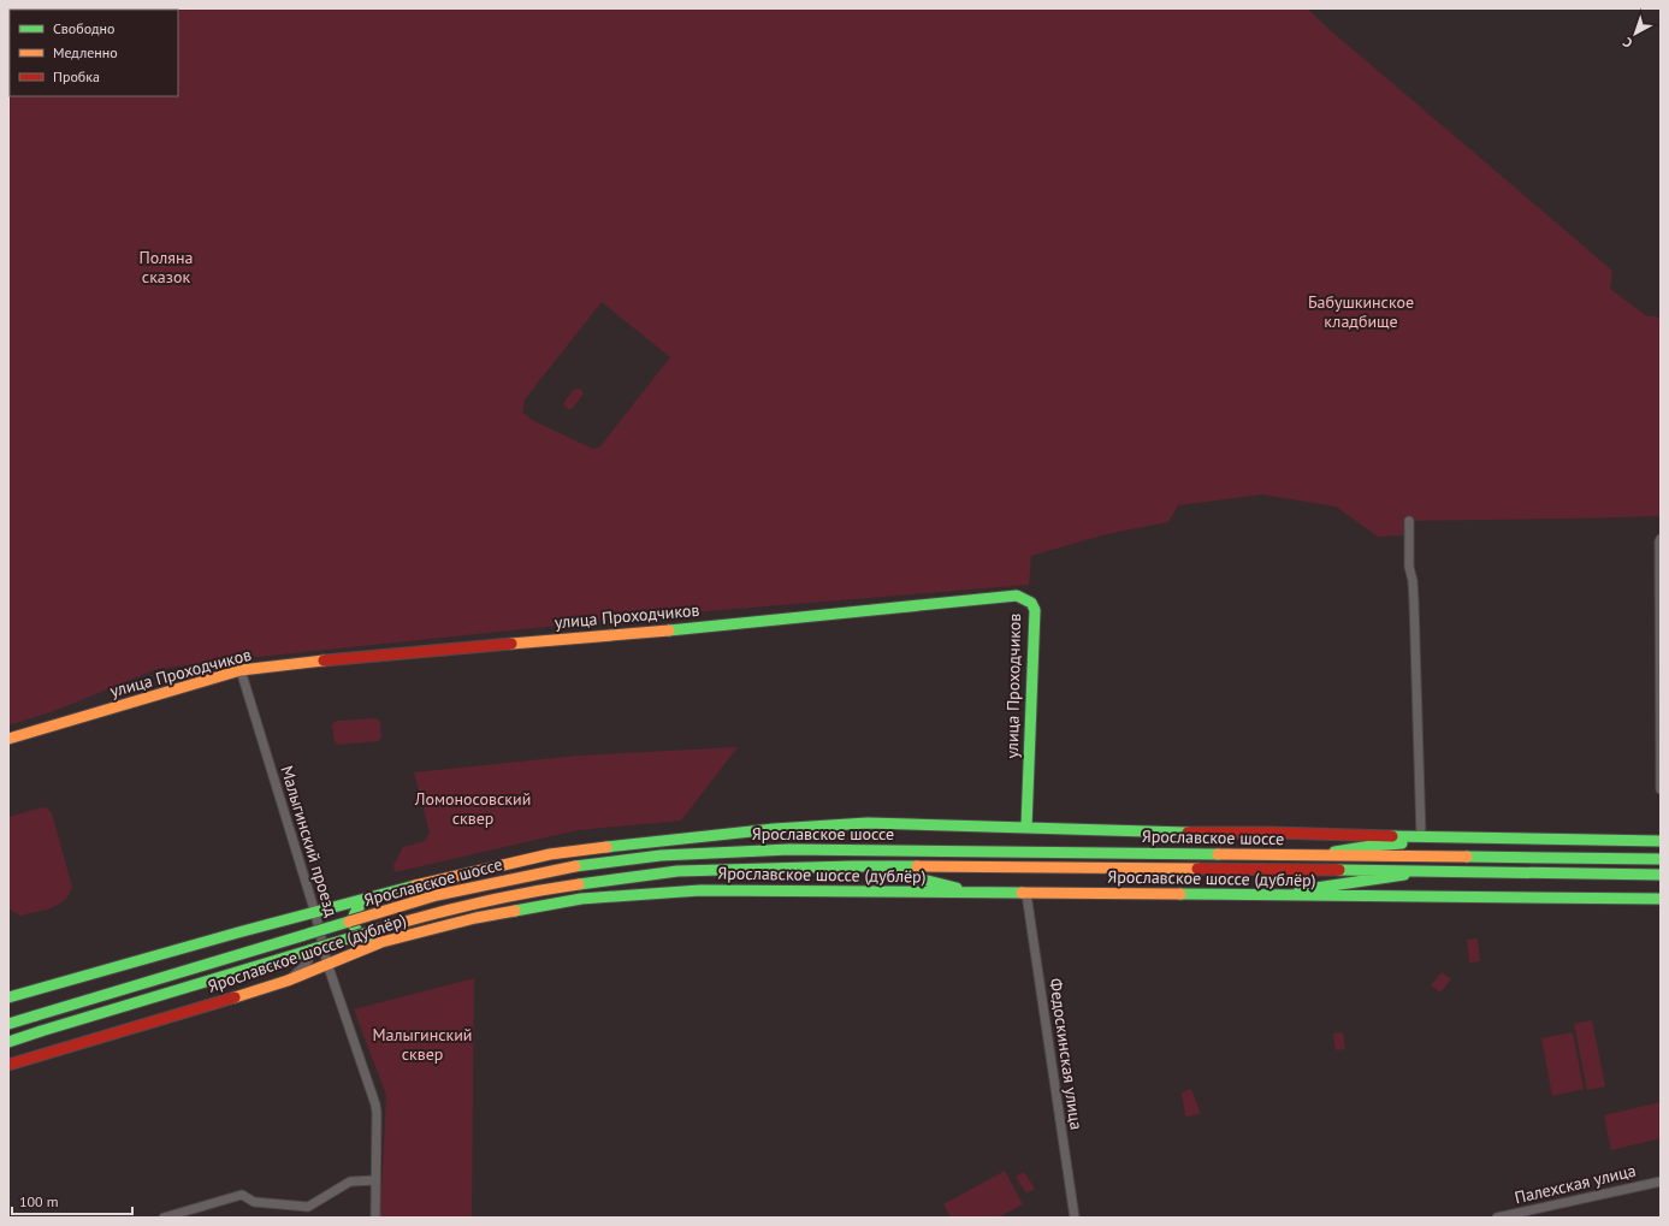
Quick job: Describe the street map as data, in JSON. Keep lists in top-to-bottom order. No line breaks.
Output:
{"streets":{"street":["улица Проходчиков","Ярославское шоссе","Малыгинский проезд","Ярославское шоссе (дублёр)","Федоскинская улица","Палехская улица"]},"crossings":[["улица Проходчиков","Малыгинский проезд"],["улица Проходчиков","Ярославское шоссе (дублёр)"],["Малыгинский проезд","Ярославское шоссе (дублёр)"],["Ярославское шоссе (дублёр)","Федоскинская улица"]],"parks":["Поляна сказок","Бабушкинское кладбище","Ломоносовский сквер","Малыгинский сквер"],"legend":["Свободно","Медленно","Пробка"],"scale_bar":"100 m","north":"bottom left"}
